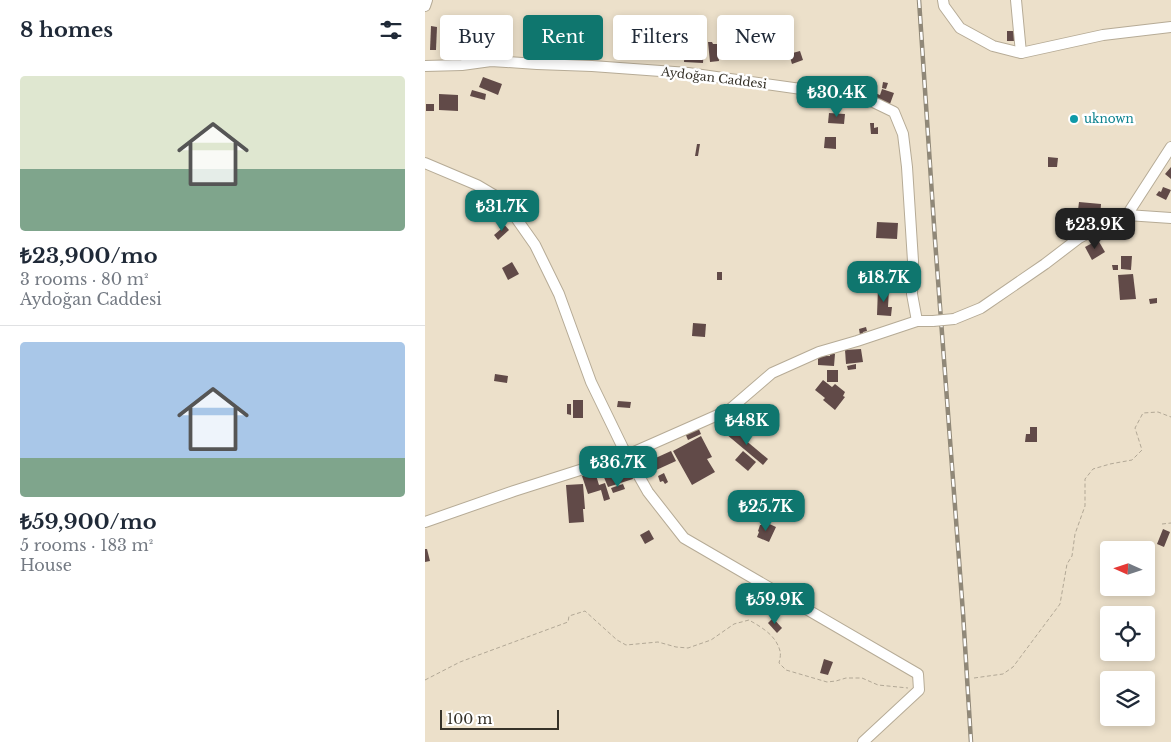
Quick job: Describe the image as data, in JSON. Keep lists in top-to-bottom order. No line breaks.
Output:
{"streets":{"street":["Aydoğan Caddesi"]},"places":["uknown"],"scale_bar":"100 m","north":"left","page":{"heading":"8 homes","chip":["Buy","Rent","Filters","New"],"list":[{"name":"₺23,900/mo","note":"3 rooms · 80 m² · Aydoğan Caddesi"},{"name":"₺59,900/mo","note":"5 rooms · 183 m² · House"}],"price":["₺30.4K","₺31.7K","₺23.9K","₺18.7K","₺48K","₺36.7K","₺25.7K","₺59.9K"],"scale":"100 m"}}
